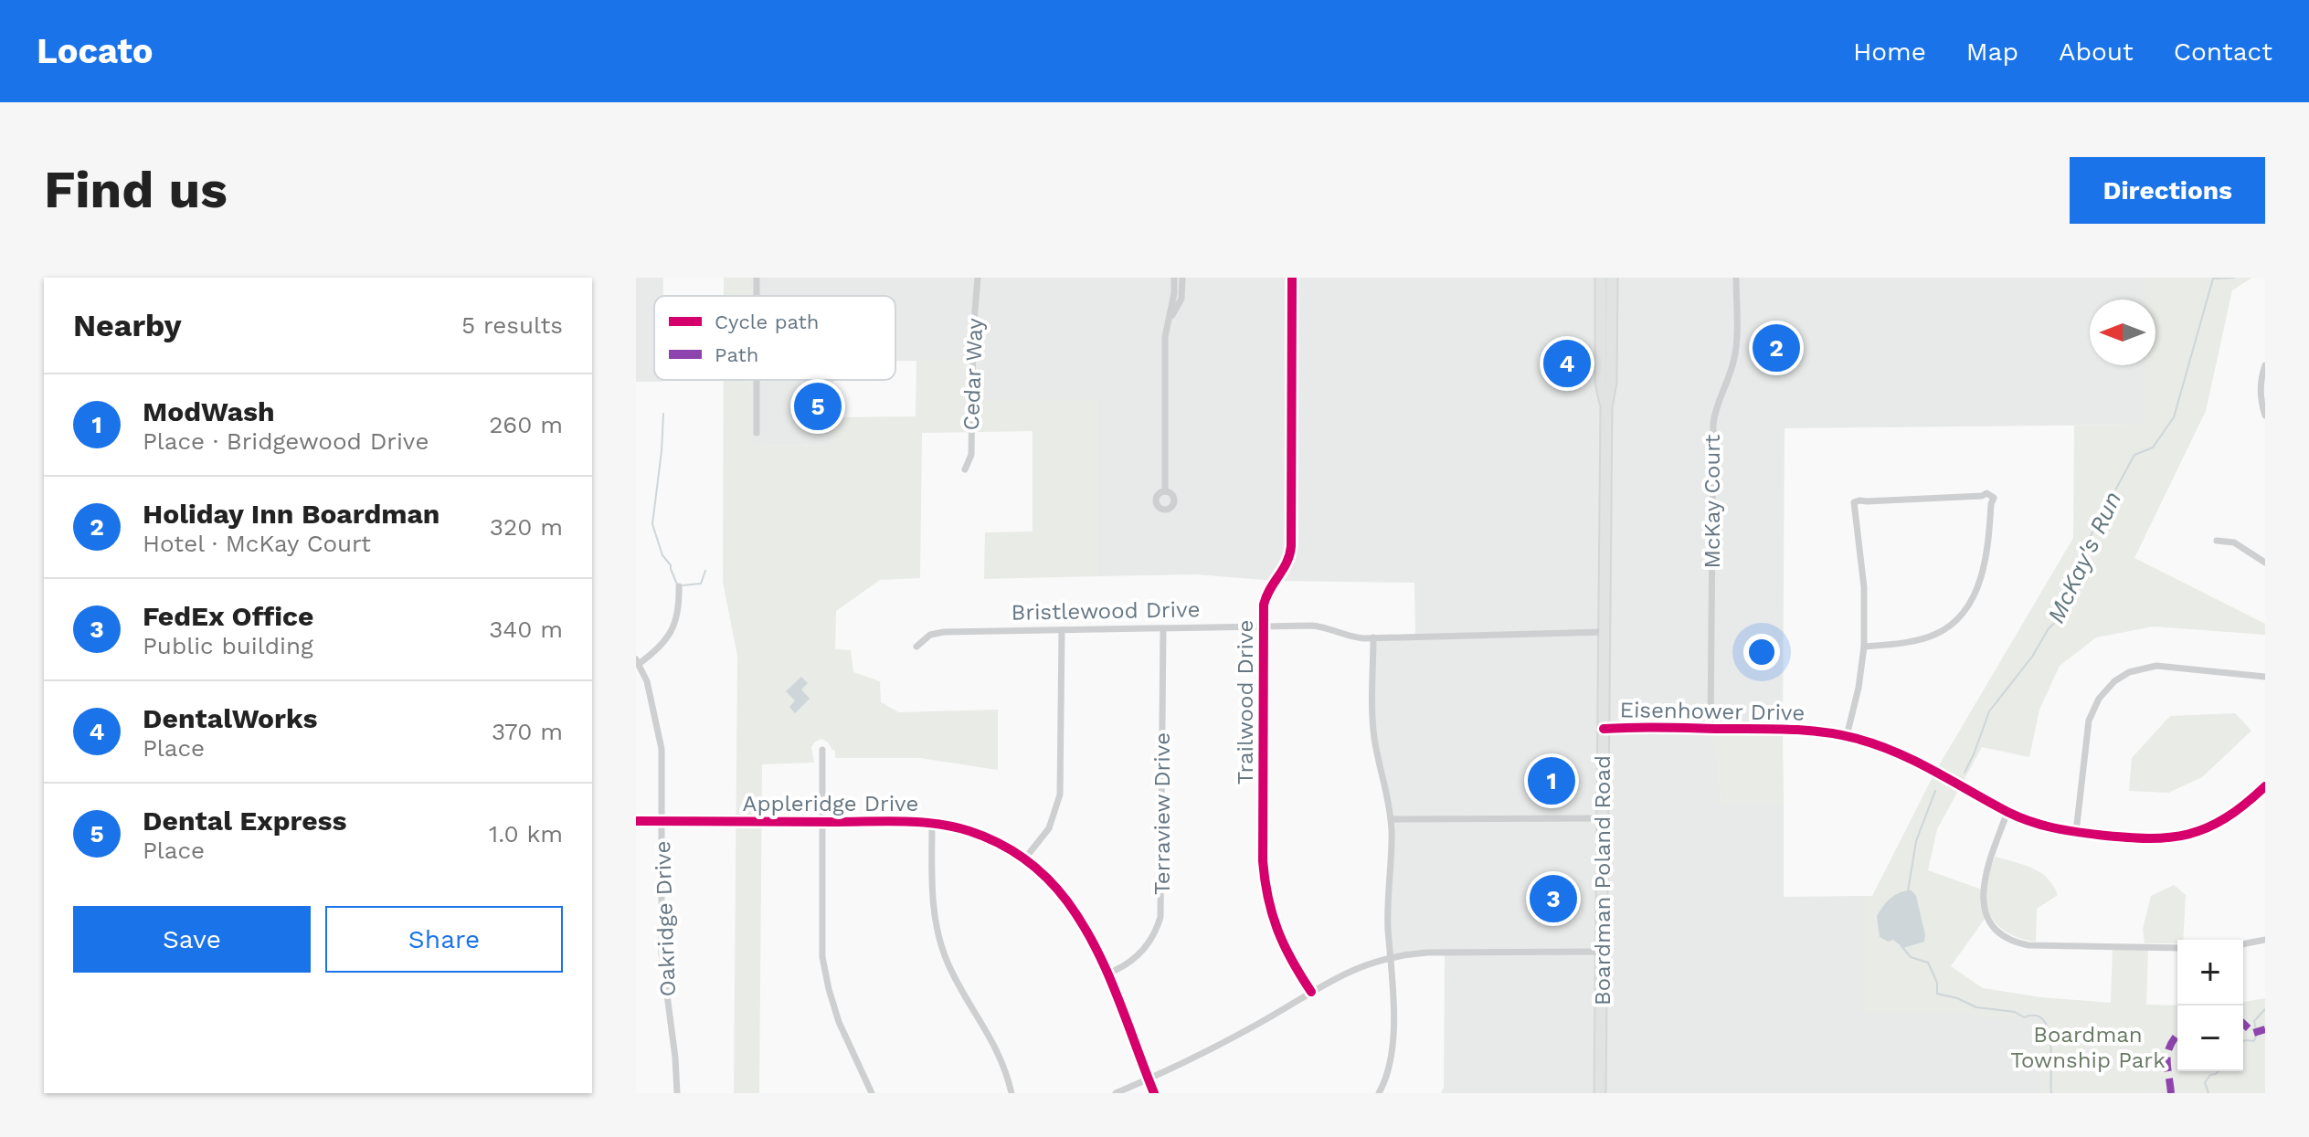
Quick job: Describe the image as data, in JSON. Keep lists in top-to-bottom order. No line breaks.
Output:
{"streets":{"main road":["Boardman Poland Road"],"street":["Cedar Way","McKay Court","Bristlewood Drive","Trailwood Drive","Eisenhower Drive","Appleridge Drive","Terraview Drive","Oakridge Drive"]},"crossings":[["McKay Court","Eisenhower Drive"],["Bristlewood Drive","Trailwood Drive"],["Bristlewood Drive","Terraview Drive"],["Bristlewood Drive","Boardman Poland Road"],["Eisenhower Drive","Boardman Poland Road"],["Appleridge Drive","Terraview Drive"],["Appleridge Drive","Oakridge Drive"]],"water":["McKay's Run"],"parks":["Boardman Township Park"],"legend":["Cycle path","Path"],"north":"left","page":{"header":"Locato","nav":["Home","Map","About","Contact"],"buttons":["Directions",["Save","Share"]],"title":"Find us","heading":["Nearby","5 results"],"pins":["2","4","5","1","3"],"list":[{"mark":"1","name":"ModWash","note":"Place · Bridgewood Drive","value":"260 m"},{"mark":"2","name":"Holiday Inn Boardman","note":"Hotel · McKay Court","value":"320 m"},{"mark":"3","name":"FedEx Office","note":"Public building","value":"340 m"},{"mark":"4","name":"DentalWorks","note":"Place","value":"370 m"},{"mark":"5","name":"Dental Express","note":"Place","value":"1.0 km"}],"map_buttons":["+","−"]}}
